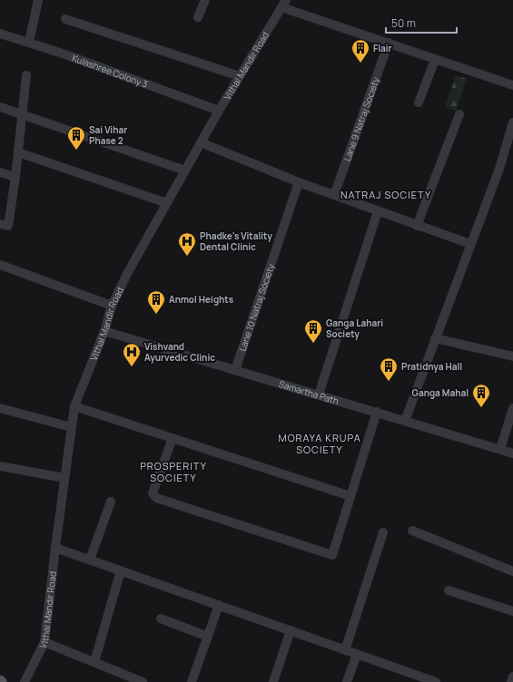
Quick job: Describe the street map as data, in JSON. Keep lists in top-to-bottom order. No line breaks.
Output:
{"streets":{"street":["Vithal Mandir Road","Kulashree Colony 3","Lane 9 Natraj Society","Lane 10 Natraj Society","Samartha Path"]},"crossings":[["Vithal Mandir Road","Kulashree Colony 3"],["Vithal Mandir Road","Samartha Path"],["Lane 10 Natraj Society","Samartha Path"]],"districts":["NATRAJ SOCIETY","MORAYA KRUPA SOCIETY","PROSPERITY SOCIETY"],"places":{"building":["Flair","Sai Vihar Phase 2","Anmol Heights","Ganga Lahari Society","Pratidnya Hall","Ganga Mahal"],"hospital":["Phadke's Vitality Dental Clinic","Vishvand Ayurvedic Clinic"]},"scale_bar":"50 m"}
